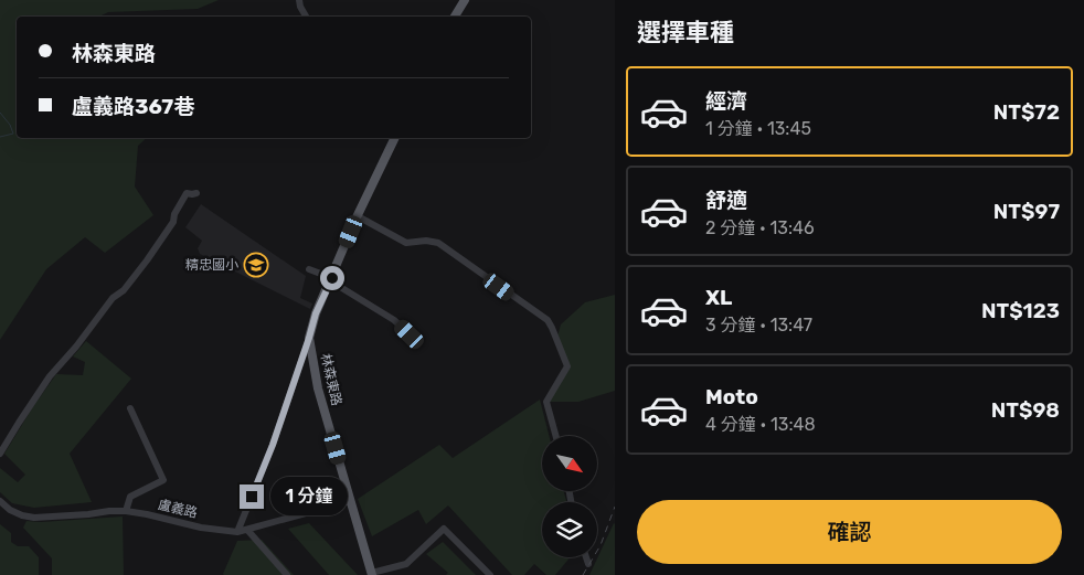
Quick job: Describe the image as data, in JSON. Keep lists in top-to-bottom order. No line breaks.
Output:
{"streets":{"main road":["林森東路"],"street":["盧義路"]},"crossings":[["林森東路","盧義路"]],"places":{"school or university":["精忠國小"]},"north":"bottom right","page":{"heading":"選擇車種","banner":["林森東路","盧義路367巷"],"list":[{"name":"經濟","note":"1 分鐘 · 13:45","value":"NT$72"},{"name":"舒適","note":"2 分鐘 · 13:46","value":"NT$97"},{"name":"XL","note":"3 分鐘 · 13:47","value":"NT$123"},{"name":"Moto","note":"4 分鐘 · 13:48","value":"NT$98"}],"bubble":"1 分鐘","buttons":"確認"}}
